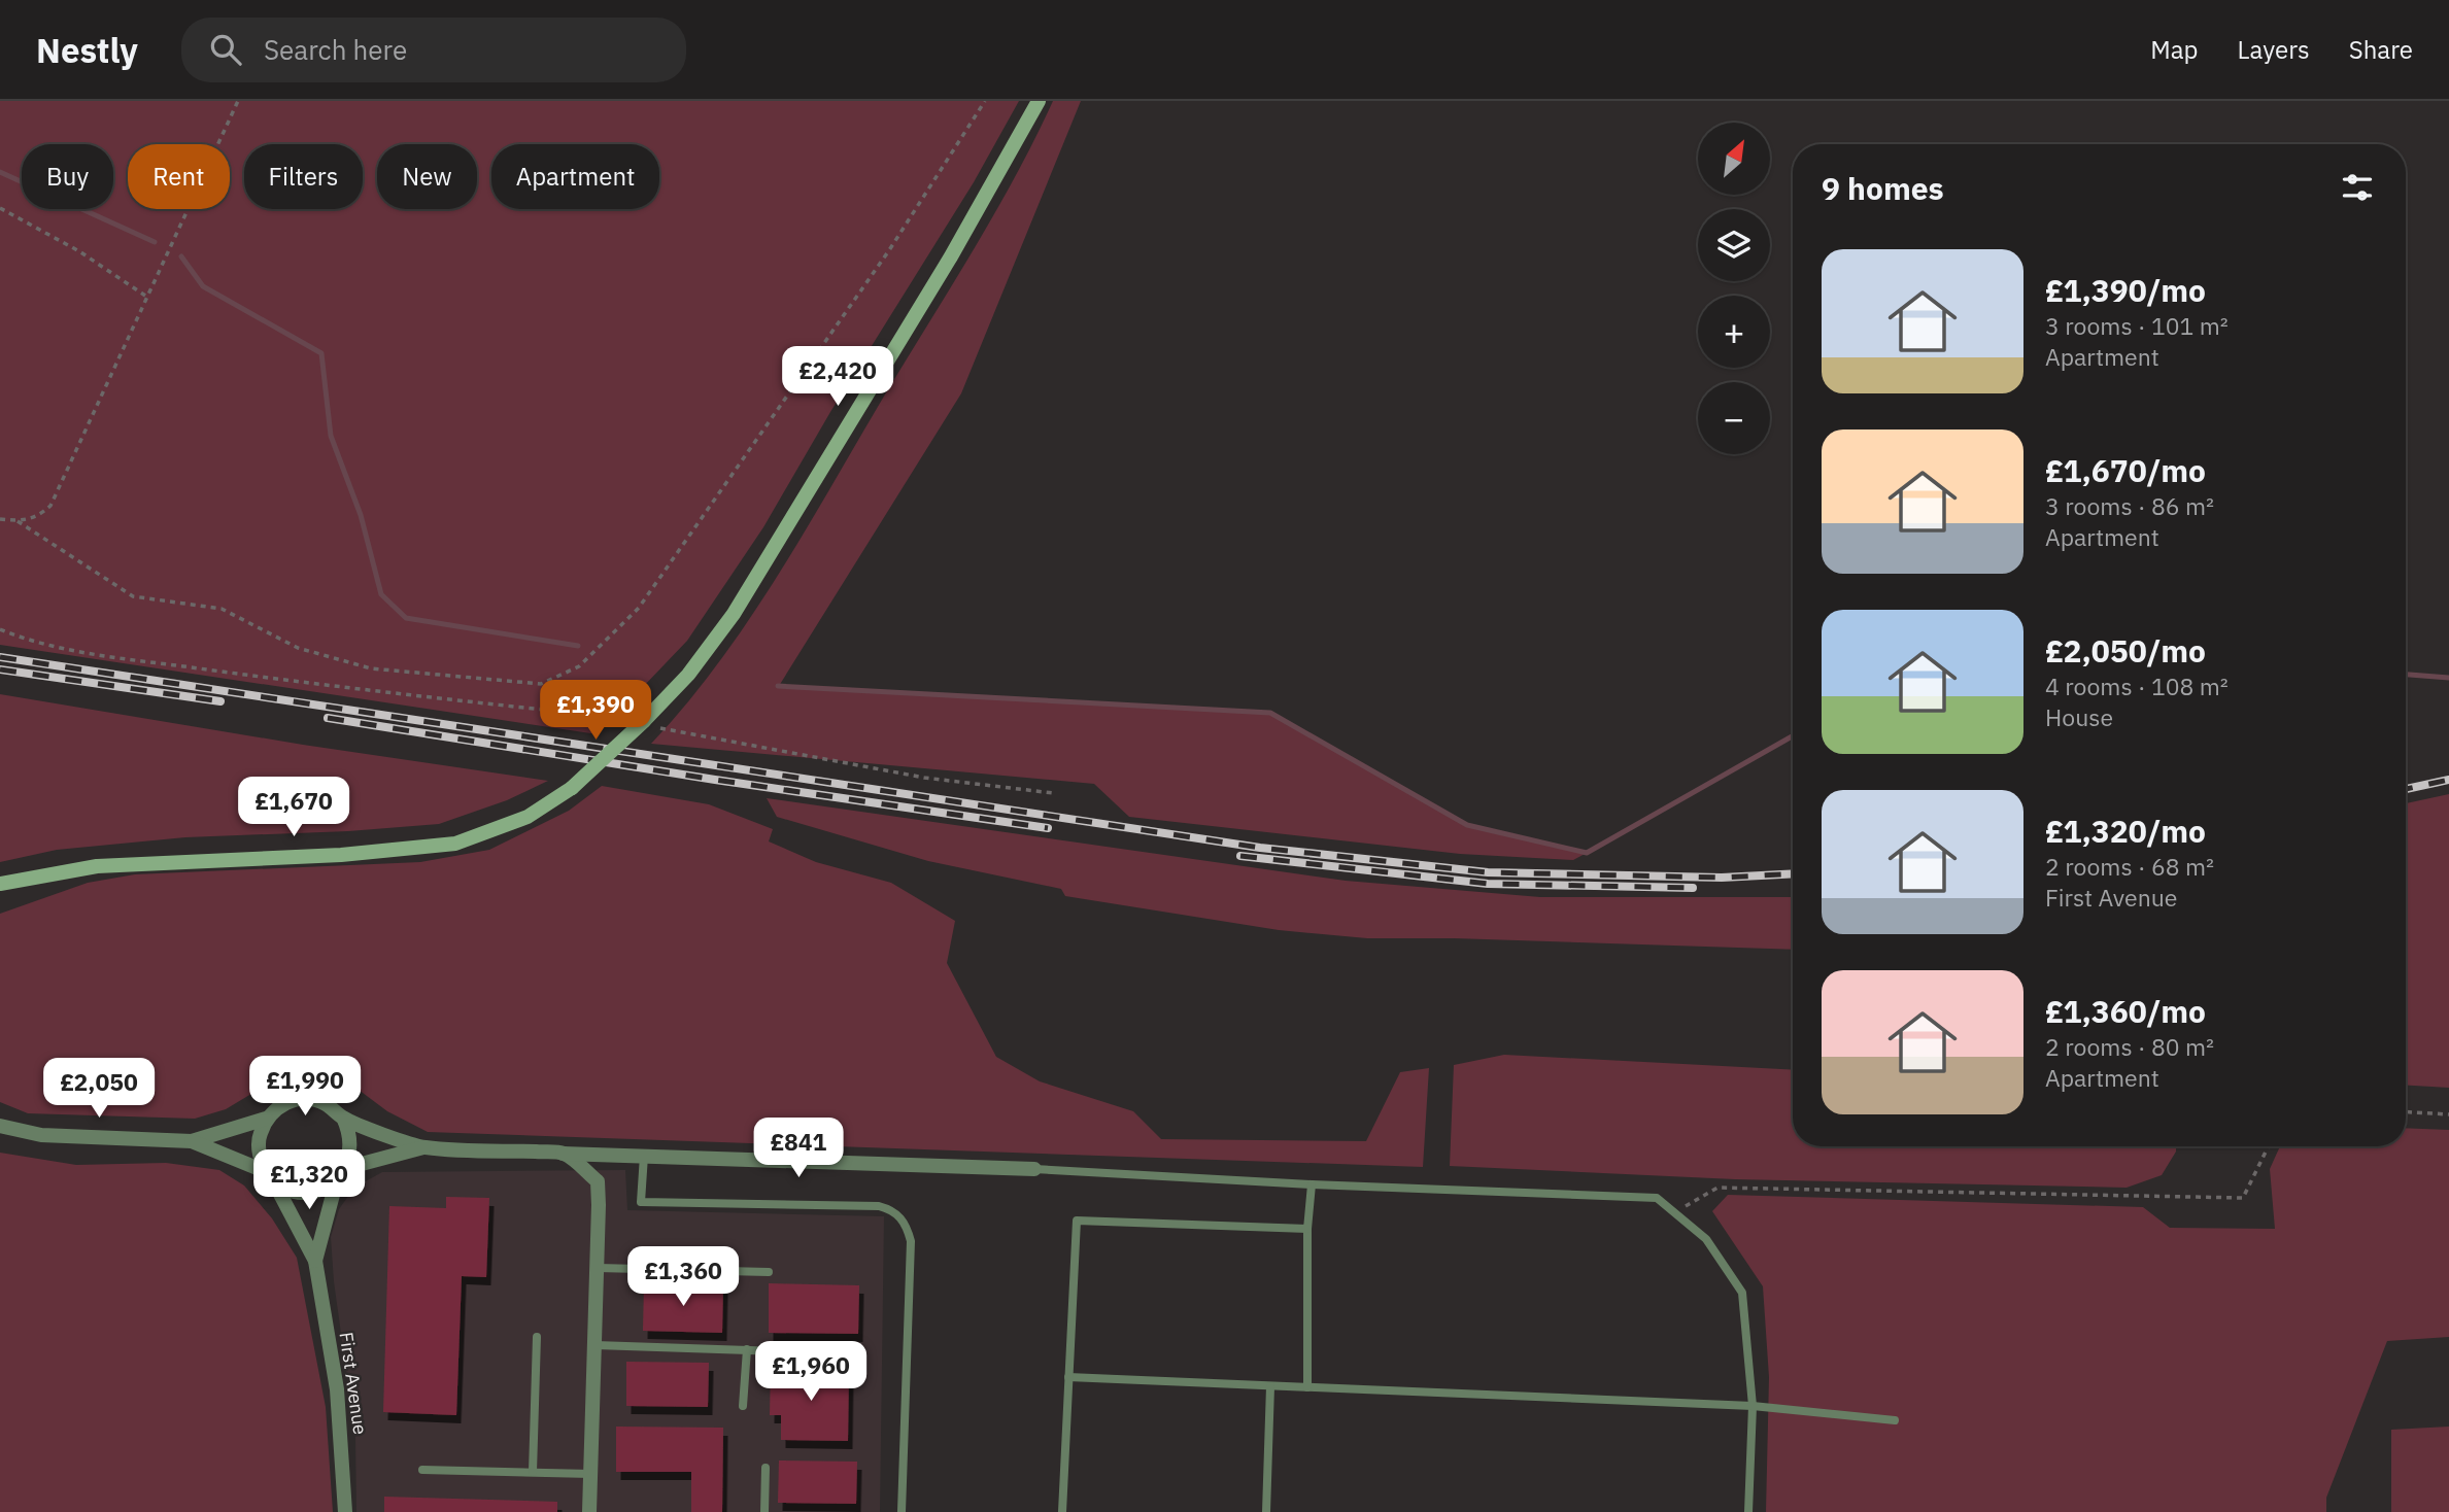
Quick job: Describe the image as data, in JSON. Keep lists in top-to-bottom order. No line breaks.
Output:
{"streets":{"street":["First Avenue"]},"north":"top right","page":{"header":"Nestly","search":"Search here","nav":["Map","Layers","Share"],"map_buttons":["+","−"],"chip":["Buy","Rent","Filters","New","Apartment"],"heading":"9 homes","list":[{"name":"£1,390/mo","note":"3 rooms · 101 m² · Apartment"},{"name":"£1,670/mo","note":"3 rooms · 86 m² · Apartment"},{"name":"£2,050/mo","note":"4 rooms · 108 m² · House"},{"name":"£1,320/mo","note":"2 rooms · 68 m² · First Avenue"},{"name":"£1,360/mo","note":"2 rooms · 80 m² · Apartment"}],"price":["£2,420","£1,390","£1,670","£1,990","£2,050","£841","£1,320","£1,360","£1,960"]}}
